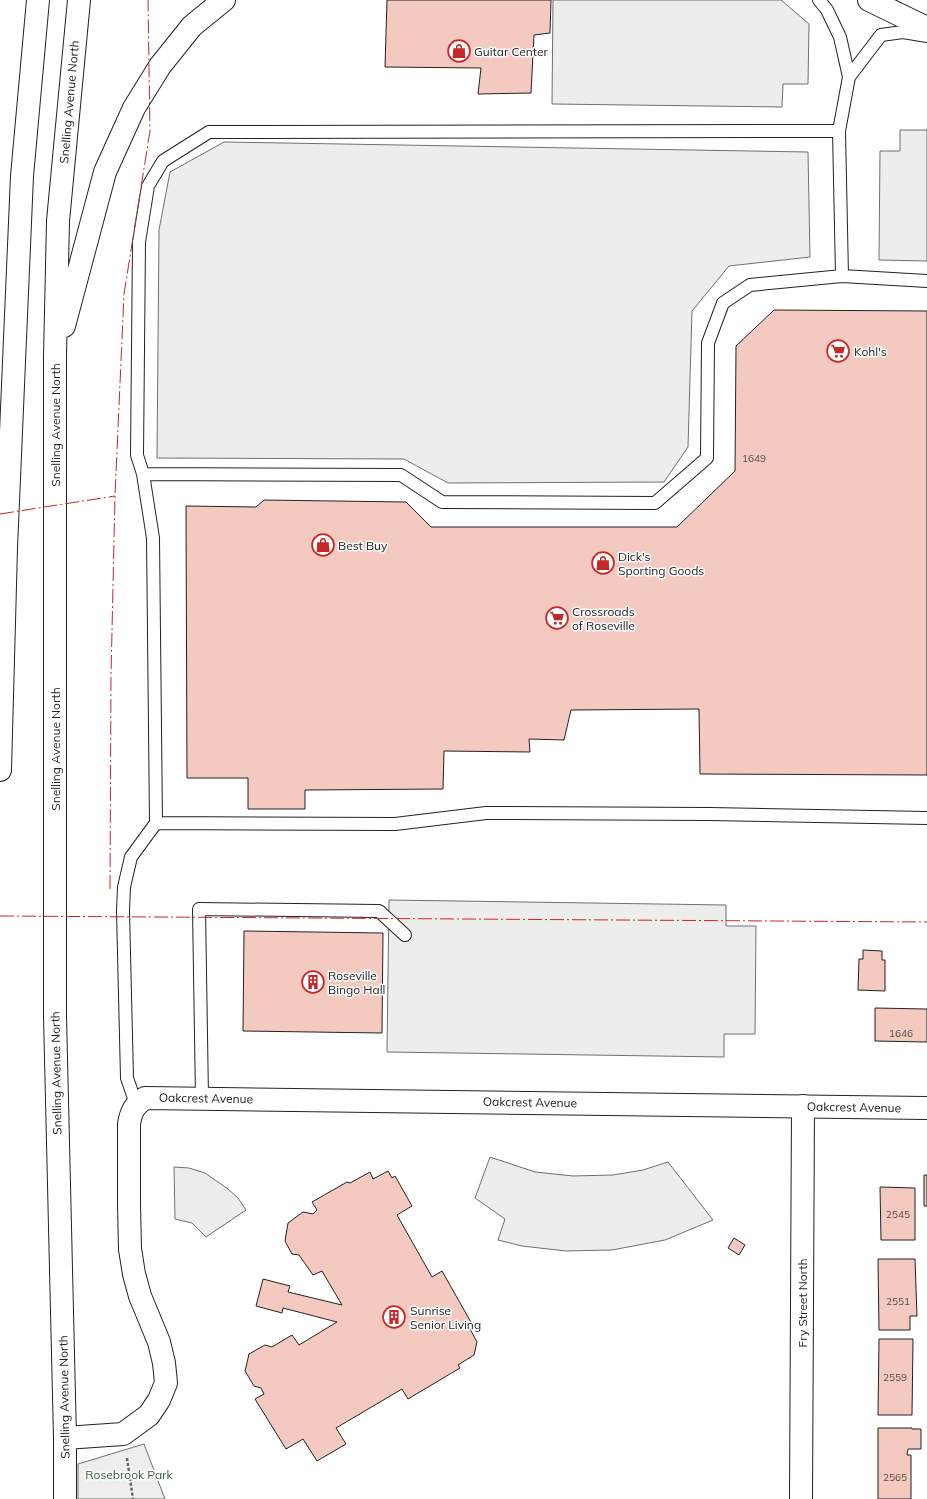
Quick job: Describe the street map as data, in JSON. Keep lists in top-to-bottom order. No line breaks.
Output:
{"streets":{"main road":["Snelling Avenue North","Oakcrest Avenue","Fry Street North"]},"crossings":[["Oakcrest Avenue","Fry Street North"]],"parks":["Rosebrook Park"],"places":{"shop":["Guitar Center","Best Buy","Dick's Sporting Goods"],"supermarket":["Kohl's","Crossroads of Roseville"],"building":["Roseville Bingo Hall","Sunrise Senior Living"]},"house_numbers":["1649","1646","2545","2551","2559","2565"]}
